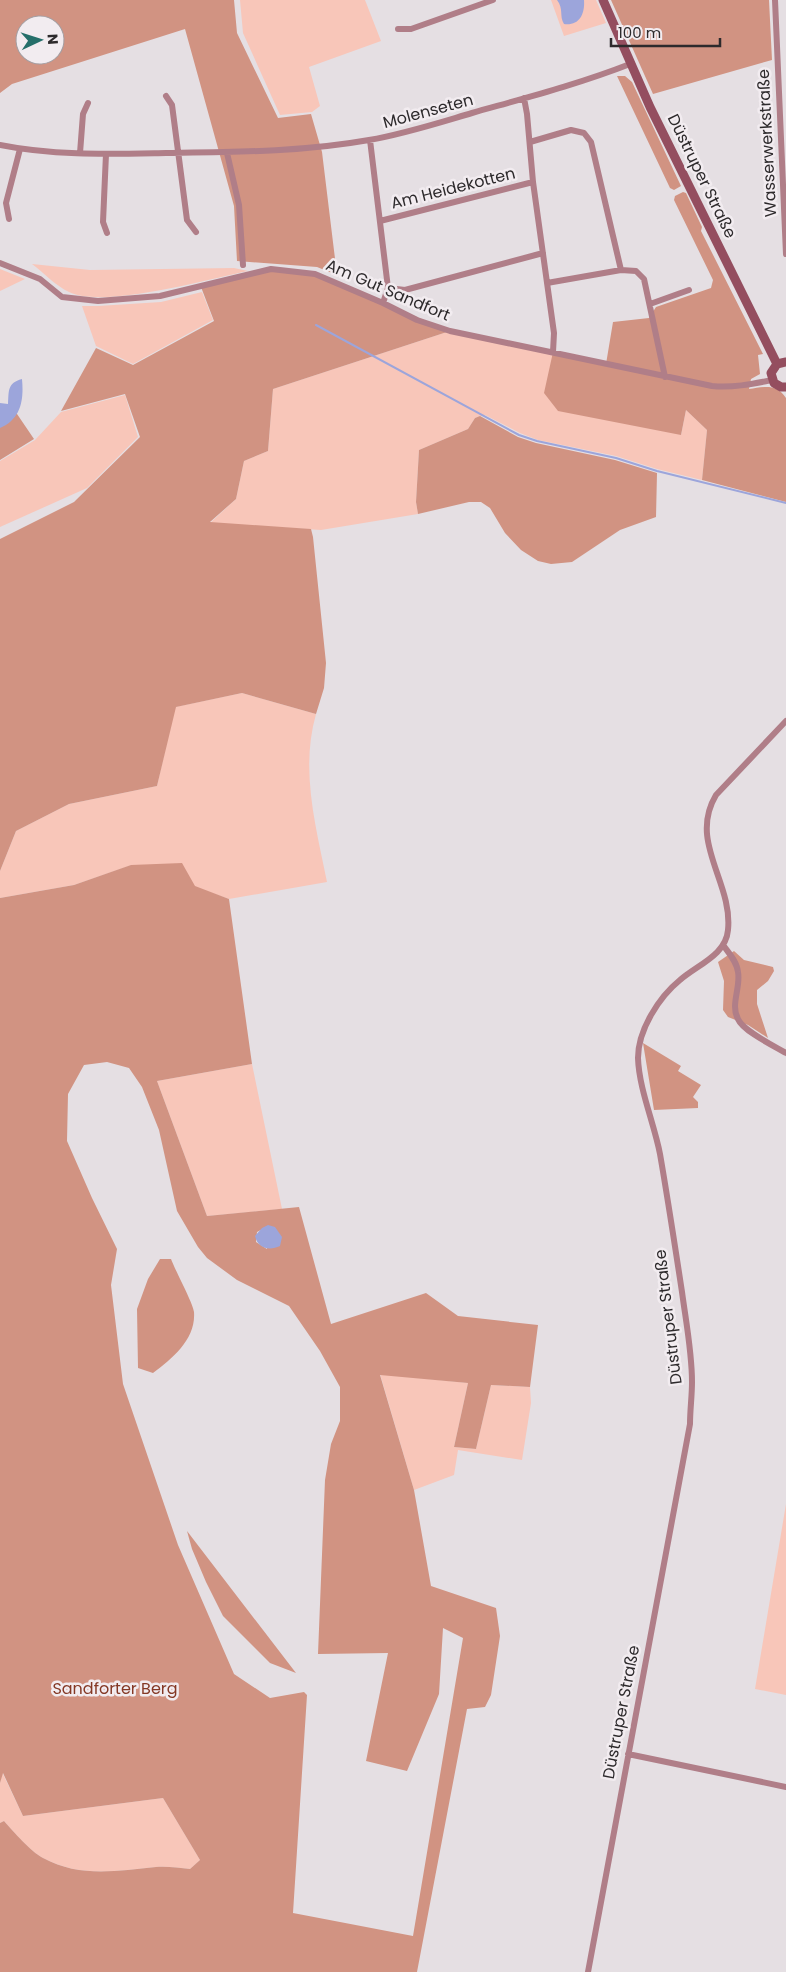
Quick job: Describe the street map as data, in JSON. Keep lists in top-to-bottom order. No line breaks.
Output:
{"streets":{"street":["Molenseten","Wasserwerkstraße","Düstruper Straße","Am Heidekotten","Am Gut Sandfort"]},"crossings":[["Molenseten","Düstruper Straße"],["Molenseten","Am Heidekotten"],["Am Heidekotten","Am Gut Sandfort"]],"parks":["Sandforter Berg"],"scale_bar":"100 m","north":"right"}
